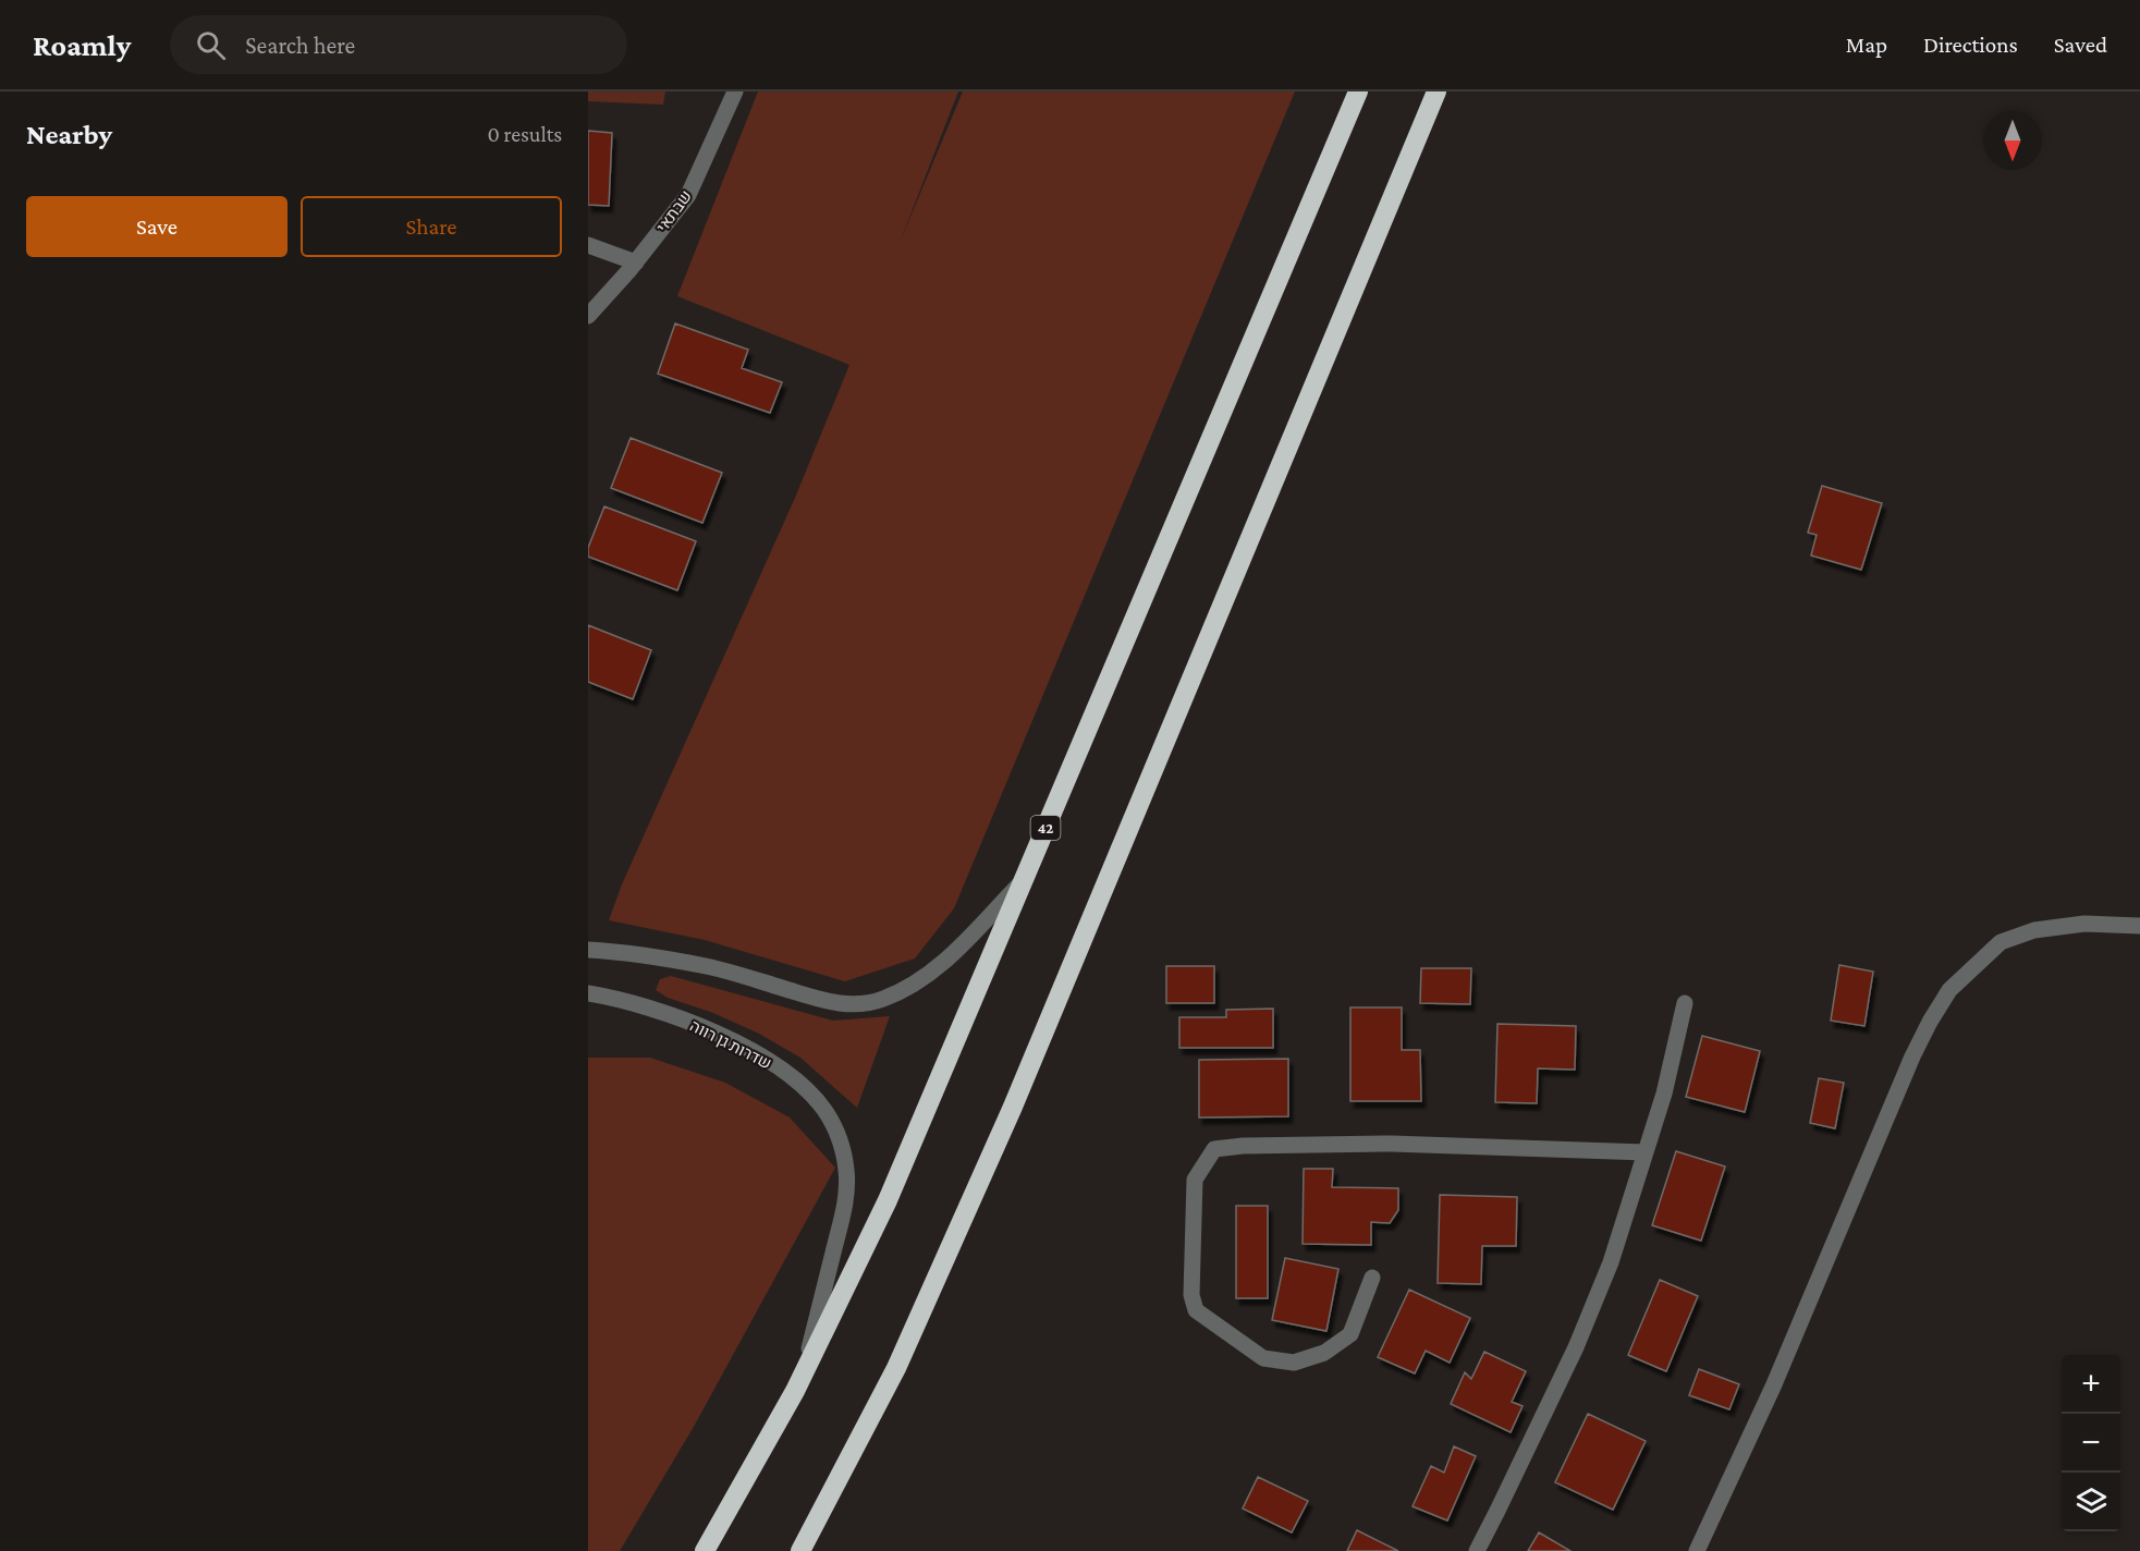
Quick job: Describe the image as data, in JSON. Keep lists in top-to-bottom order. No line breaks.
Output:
{"streets":{"highway":["42"],"street":["שבתאי","שדרות גן רווה"]},"crossings":[["42","שדרות גן רווה"]],"north":"bottom","page":{"header":"Roamly","search":"Search here","nav":["Map","Directions","Saved"],"heading":["Nearby","0 results"],"buttons":["Save","Share"],"map_buttons":["+","−"]}}
